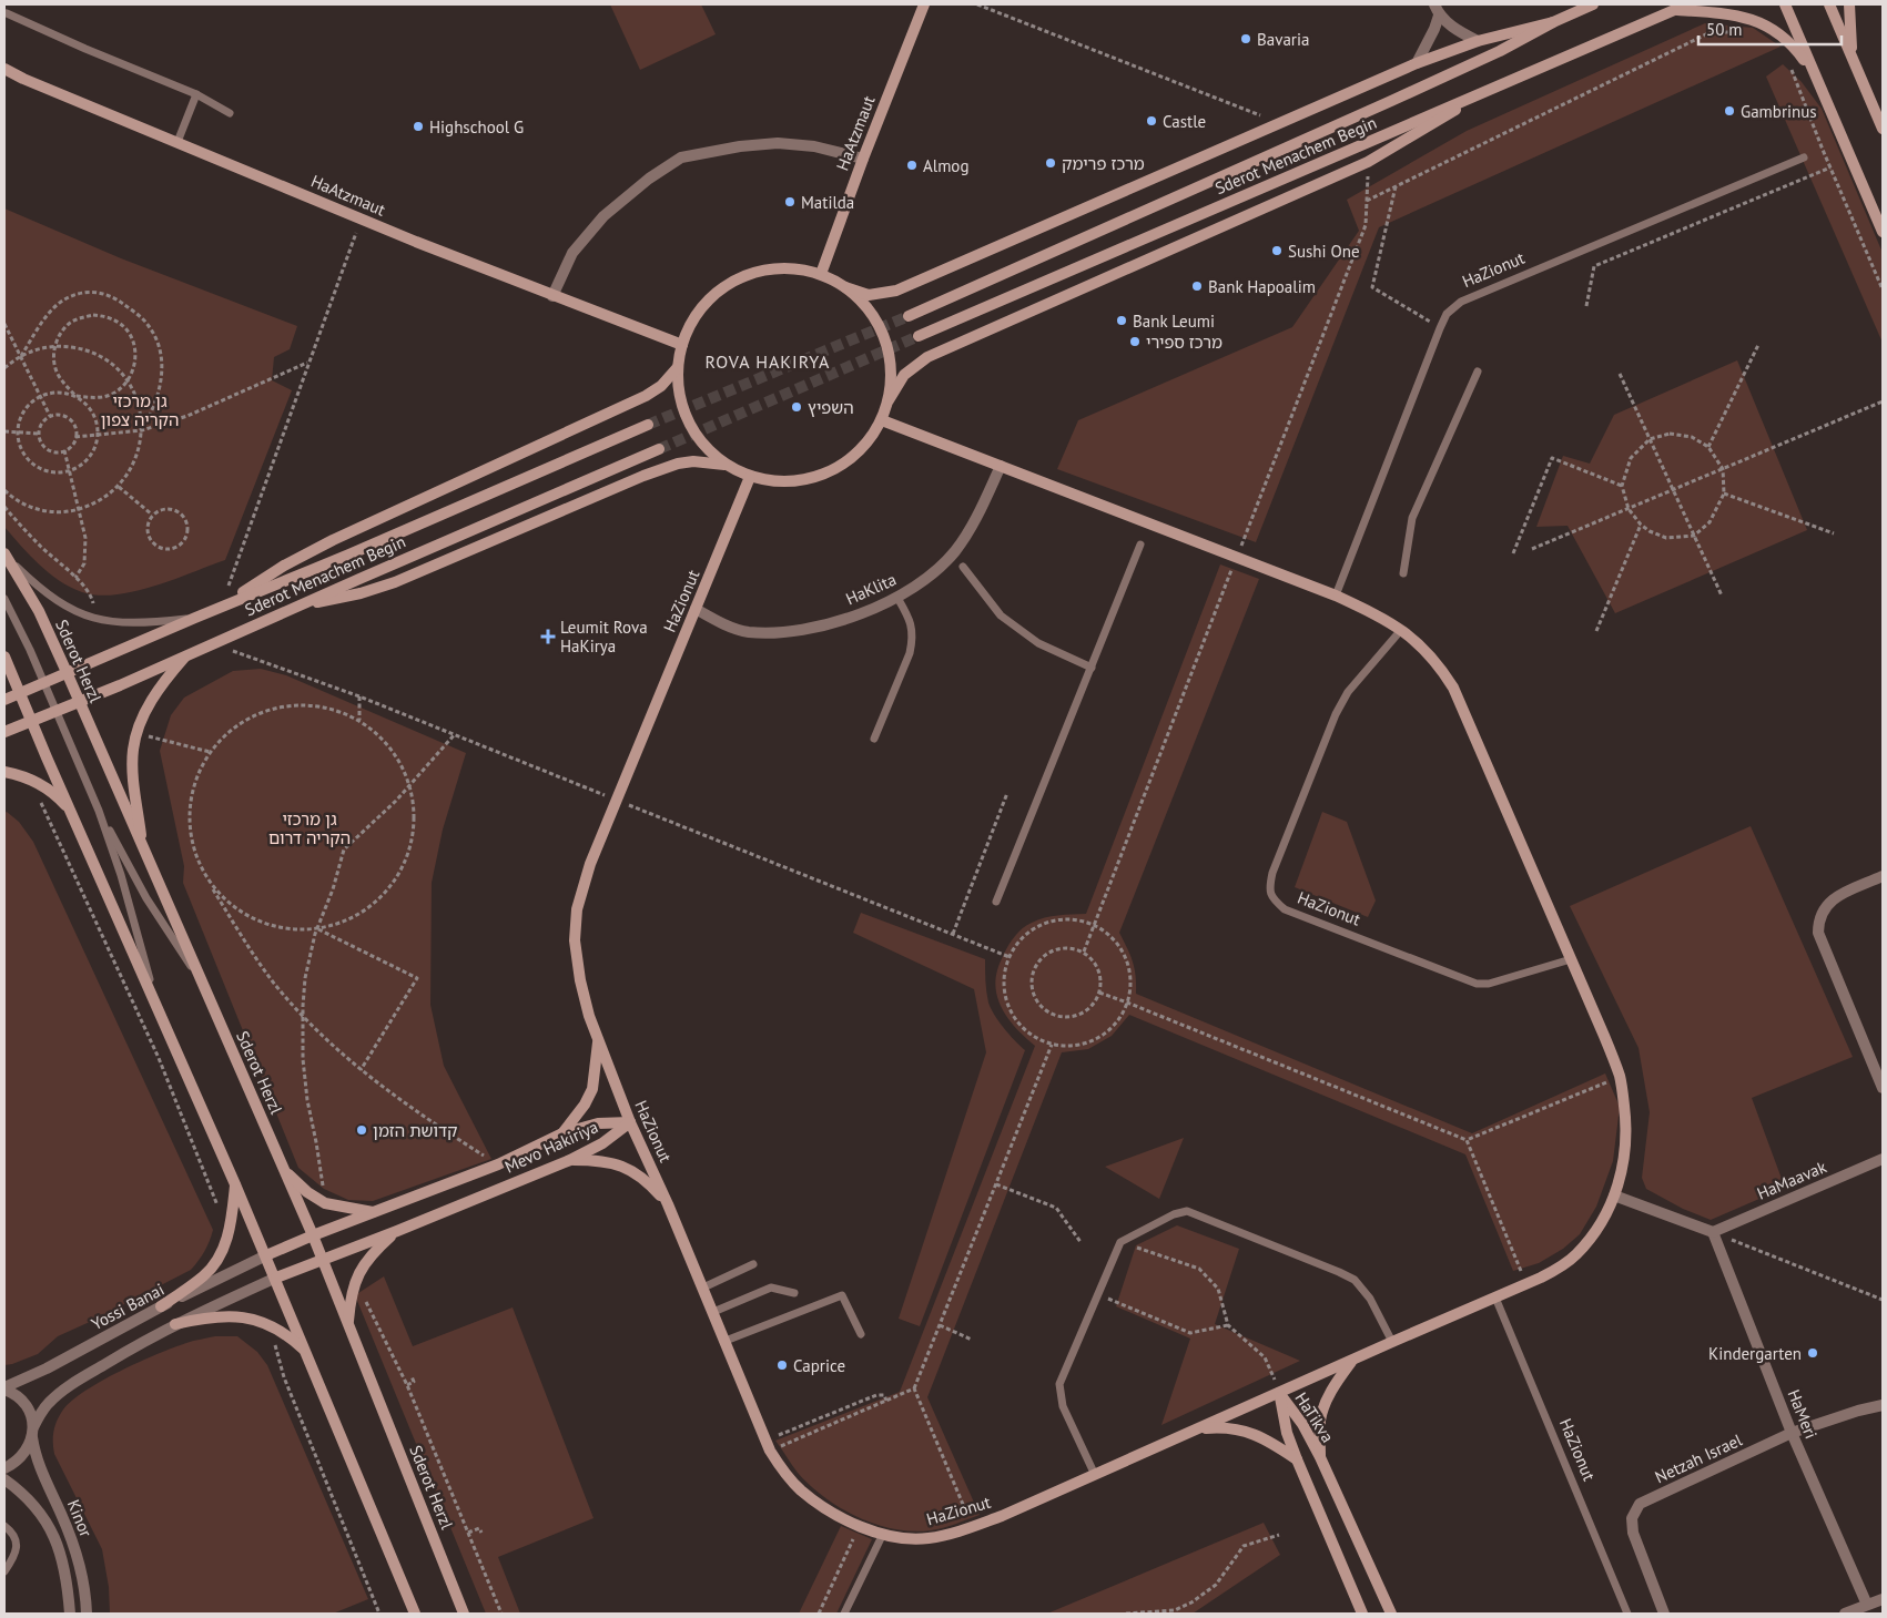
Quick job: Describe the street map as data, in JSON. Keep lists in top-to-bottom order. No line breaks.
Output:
{"streets":{"main road":["HaAtzmaut","Sderot Menachem Begin","HaZionut","Sderot Herzl","Mevo Hakiriya","HaTikva"],"street":["HaKlita","HaMaavak","Yossi Banai","HaMeri","Netzah Israel","Kinor"]},"crossings":[["Sderot Menachem Begin","Sderot Herzl"],["HaZionut","HaKlita"],["HaZionut","Mevo Hakiriya"],["HaZionut","HaTikva"],["Sderot Herzl","Mevo Hakiriya"],["Mevo Hakiriya","Yossi Banai"],["HaMaavak","HaMeri"],["Yossi Banai","Kinor"],["HaMeri","Netzah Israel"]],"districts":["ROVA HAKIRYA"],"parks":["גן מרכזי הקריה צפון","גן מרכזי הקריה דרום"],"places":{"other":["Bavaria","Gambrinus","Castle","Highschool G","מרכז פרימק","Almog","Matilda","Sushi One","Bank Hapoalim","Bank Leumi","מרכז ספירי","השפיץ","קדושת הזמן","Kindergarten","Caprice"],"health":["Leumit Rova HaKirya"]},"scale_bar":"50 m"}
